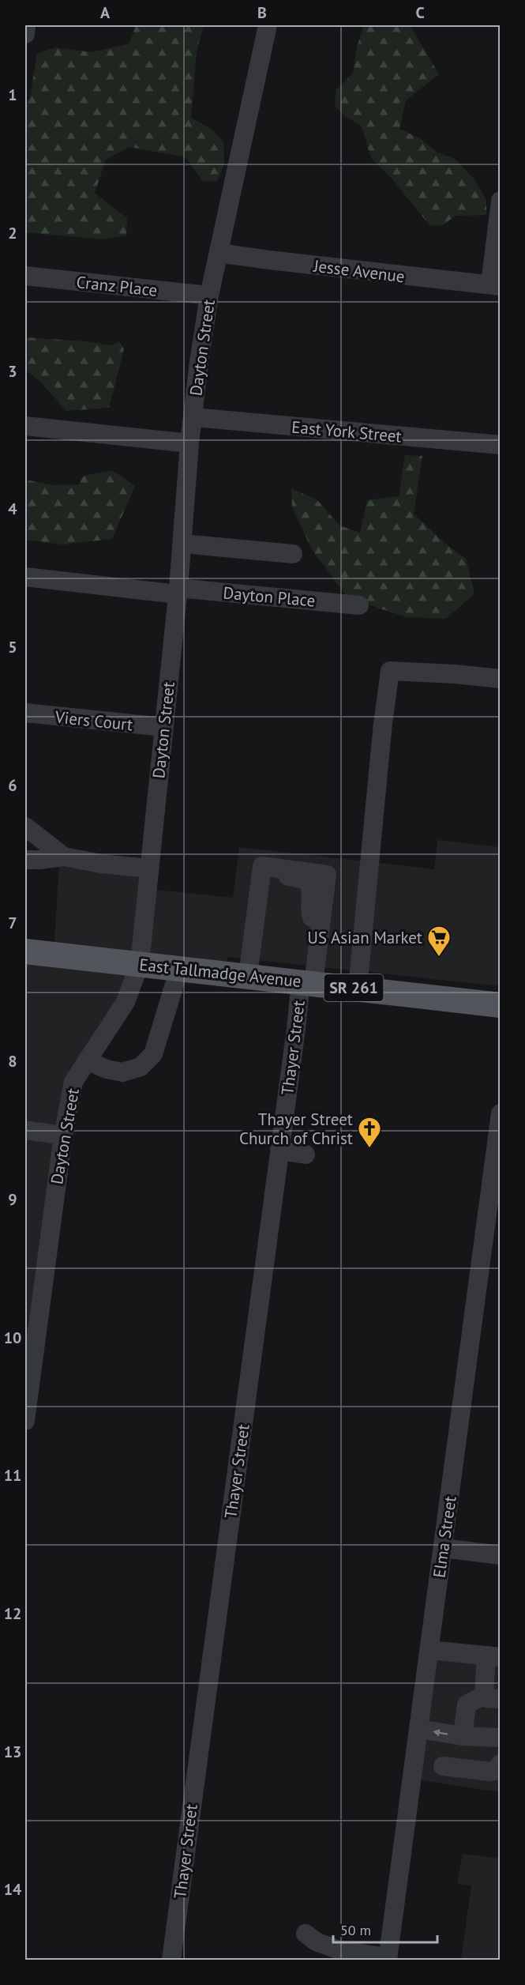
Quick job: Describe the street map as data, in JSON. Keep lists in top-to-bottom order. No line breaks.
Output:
{"streets":{"main road":["East Tallmadge Avenue","SR 261"],"street":["Jesse Avenue","Cranz Place","Dayton Street","East York Street","Dayton Place","Viers Court","Thayer Street","Elma Street"]},"crossings":[["Jesse Avenue","Dayton Street"],["Cranz Place","Dayton Street"],["Dayton Street","East York Street"],["Dayton Street","Dayton Place"],["Dayton Street","Viers Court"],["Dayton Street","East Tallmadge Avenue"],["East Tallmadge Avenue","Thayer Street"]],"places":{"supermarket":["US Asian Market"],"church":["Thayer Street Church of Christ"]},"scale_bar":"50 m","grid":{"columns":["A","B","C"],"rows":["1","2","3","4","5","6","7","8","9","10","11","12","13","14"]}}
